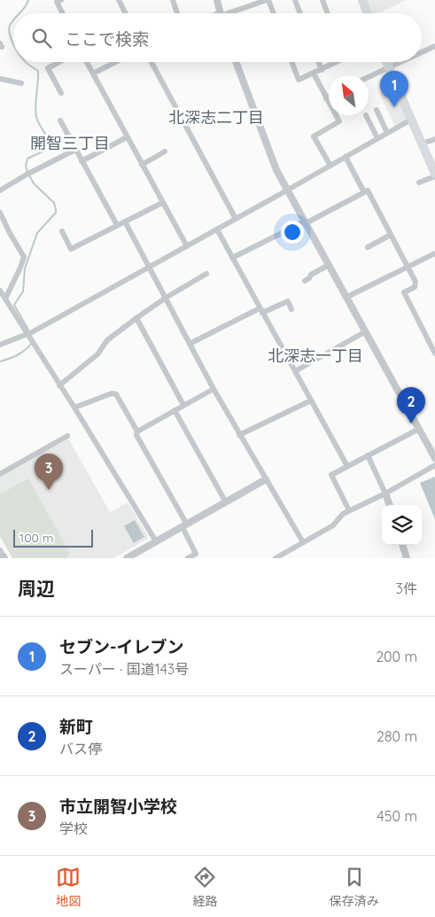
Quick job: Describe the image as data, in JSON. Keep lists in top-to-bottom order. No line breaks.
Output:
{"districts":["北深志二丁目","開智三丁目","北深志一丁目"],"scale_bar":"100 m","north":"top left","page":{"search":"ここで検索","pins":["1","2","3"],"scale":"100 m","heading":["周辺","3件"],"list":[{"mark":"1","name":"セブン-イレブン","note":"スーパー · 国道143号","value":"200 m"},{"mark":"2","name":"新町","note":"バス停","value":"280 m"},{"mark":"3","name":"市立開智小学校","note":"学校","value":"450 m"}],"nav":["地図","経路","保存済み"]}}
